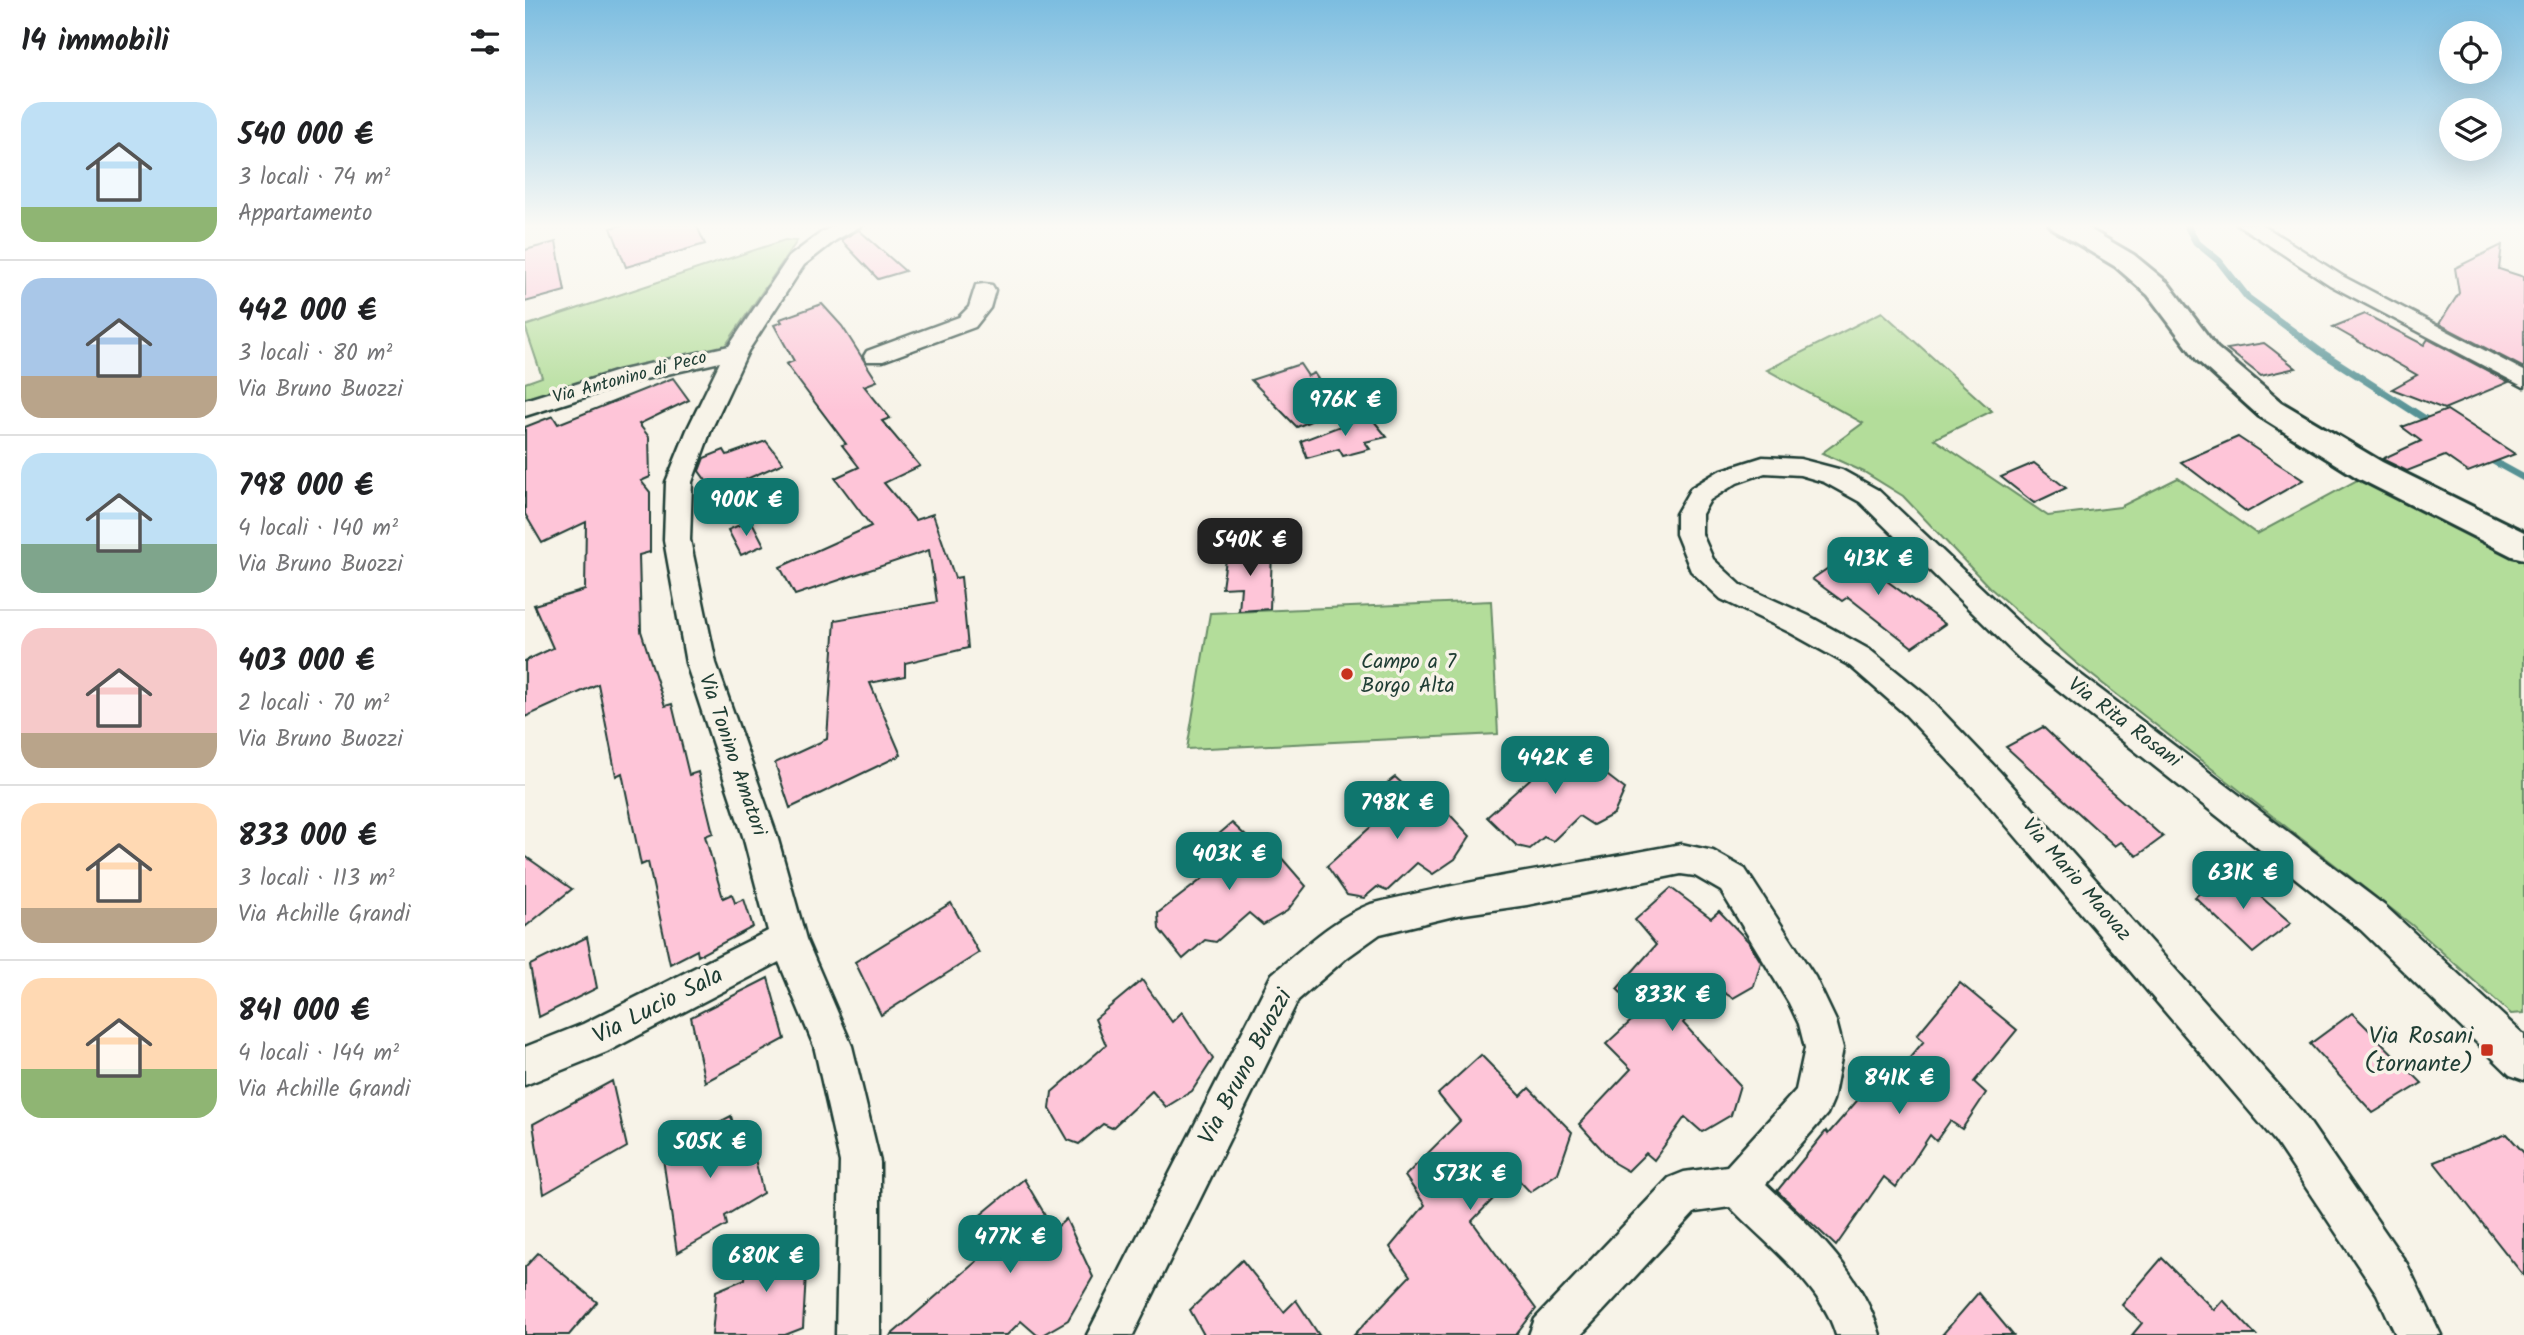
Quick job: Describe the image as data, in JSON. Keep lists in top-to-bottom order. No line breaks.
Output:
{"streets":{"street":["Via Antonino di Peco","Via Rita Rosani","Via Tonino Amatori","Via Mario Maovaz","Via Lucio Sala","Via Bruno Buozzi"]},"crossings":[["Via Antonino di Peco","Via Tonino Amatori"],["Via Rita Rosani","Via Mario Maovaz"],["Via Tonino Amatori","Via Lucio Sala"]],"places":{"other":["Campo a 7 Borgo Alta"],"transit":["Via Rosani (tornante)"]},"page":{"heading":"14 immobili","list":[{"name":"540 000 €","note":"3 locali · 74 m² · Appartamento"},{"name":"442 000 €","note":"3 locali · 80 m² · Via Bruno Buozzi"},{"name":"798 000 €","note":"4 locali · 140 m² · Via Bruno Buozzi"},{"name":"403 000 €","note":"2 locali · 70 m² · Via Bruno Buozzi"},{"name":"833 000 €","note":"3 locali · 113 m² · Via Achille Grandi"},{"name":"841 000 €","note":"4 locali · 144 m² · Via Achille Grandi"}],"price":["976K €","900K €","540K €","413K €","442K €","798K €","403K €","631K €","833K €","841K €","505K €","573K €","477K €","680K €"]}}
